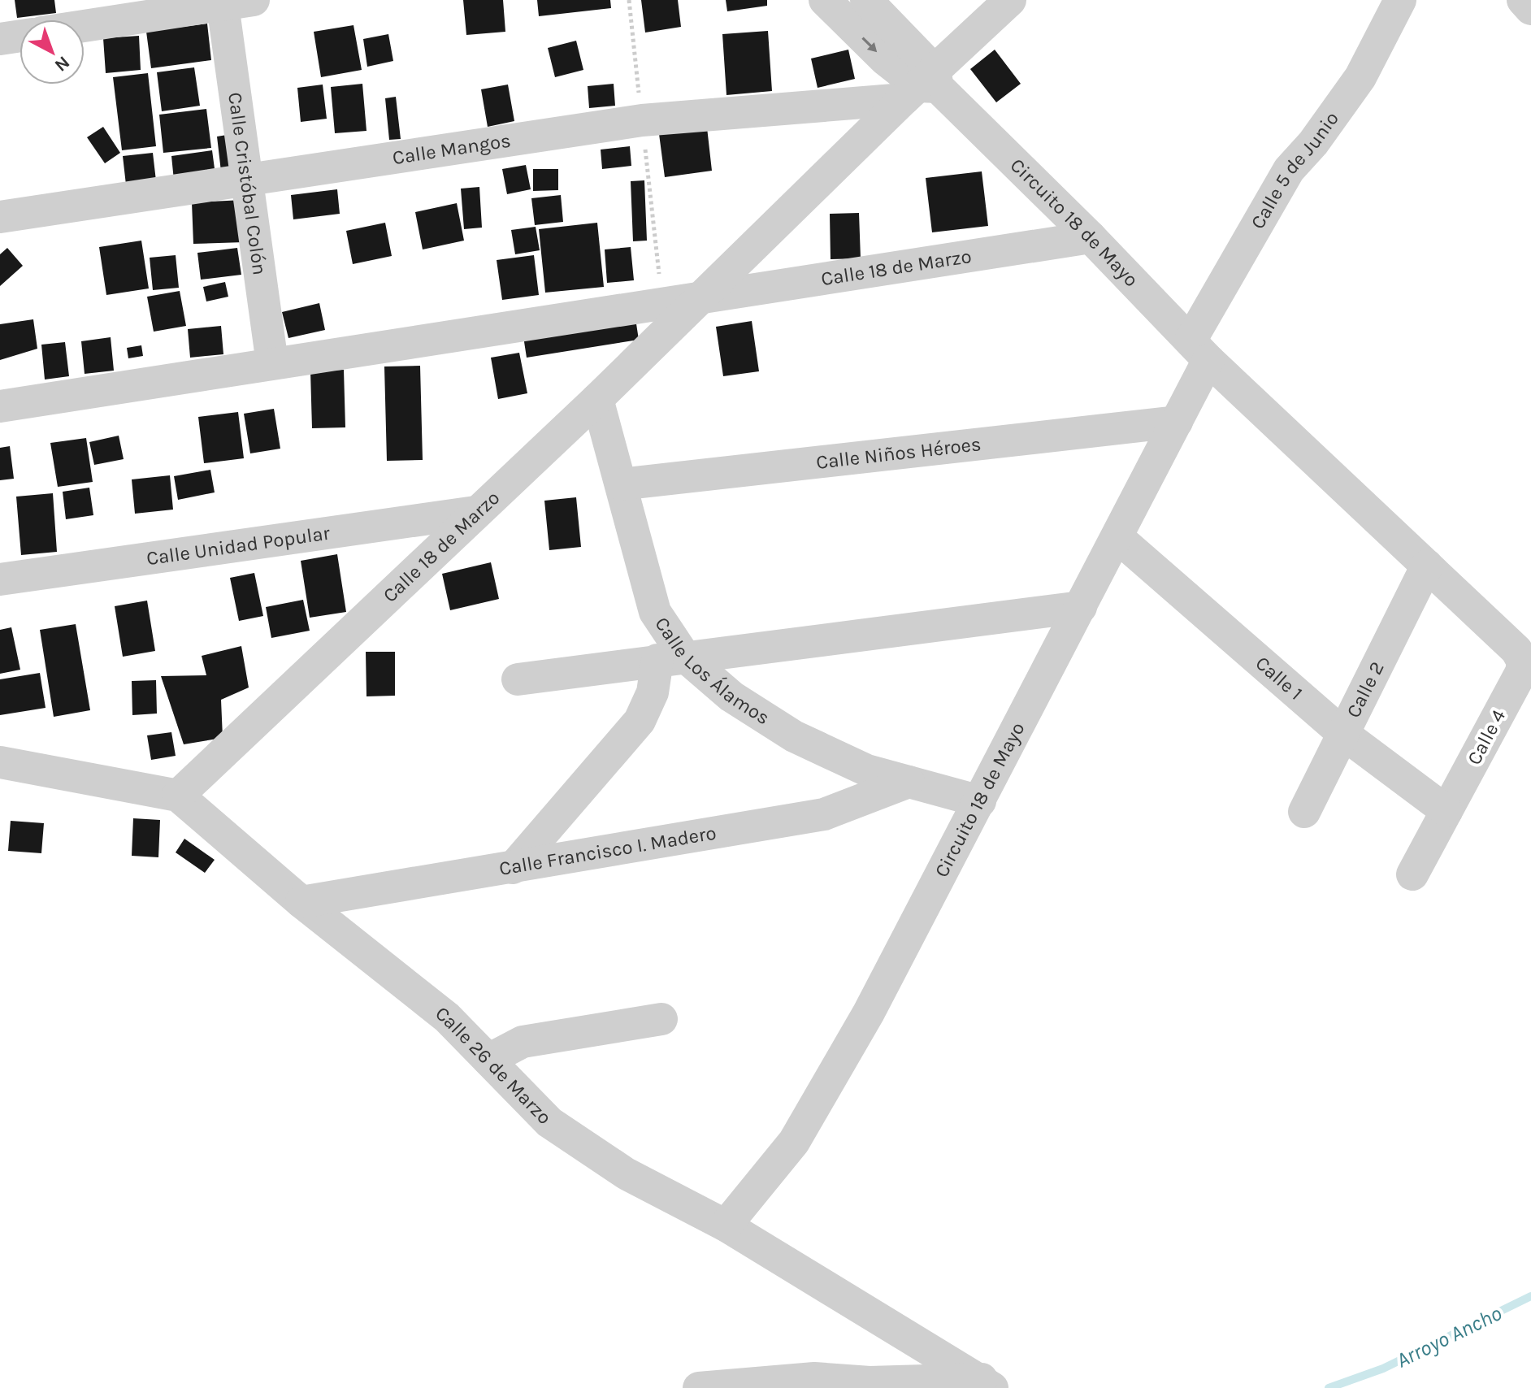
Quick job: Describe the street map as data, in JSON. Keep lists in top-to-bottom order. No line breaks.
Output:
{"streets":{"street":["Calle Mangos","Calle 5 de Junio","Calle Cristóbal Colón","Circuito 18 de Mayo","Calle 18 de Marzo","Calle Niños Héroes","Calle Unidad Popular","Calle Los Álamos","Calle 1","Calle 2","Calle 4","Calle Francisco I. Madero","Calle 26 de Marzo"]},"crossings":[["Calle Mangos","Calle Cristóbal Colón"],["Calle Mangos","Circuito 18 de Mayo"],["Calle Mangos","Calle 18 de Marzo"],["Calle 5 de Junio","Circuito 18 de Mayo"],["Calle Cristóbal Colón","Calle 18 de Marzo"],["Circuito 18 de Mayo","Calle 18 de Marzo"],["Circuito 18 de Mayo","Calle Niños Héroes"],["Circuito 18 de Mayo","Calle Los Álamos"],["Circuito 18 de Mayo","Calle 1"],["Circuito 18 de Mayo","Calle 2"],["Circuito 18 de Mayo","Calle 4"],["Circuito 18 de Mayo","Calle 26 de Marzo"],["Calle 18 de Marzo","Calle Unidad Popular"],["Calle 18 de Marzo","Calle Los Álamos"],["Calle 18 de Marzo","Calle 26 de Marzo"],["Calle Niños Héroes","Calle Los Álamos"],["Calle Los Álamos","Calle Francisco I. Madero"],["Calle 1","Calle 2"],["Calle 1","Calle 4"],["Calle Francisco I. Madero","Calle 26 de Marzo"]],"water":["Arroyo Ancho"],"north":"bottom right"}
